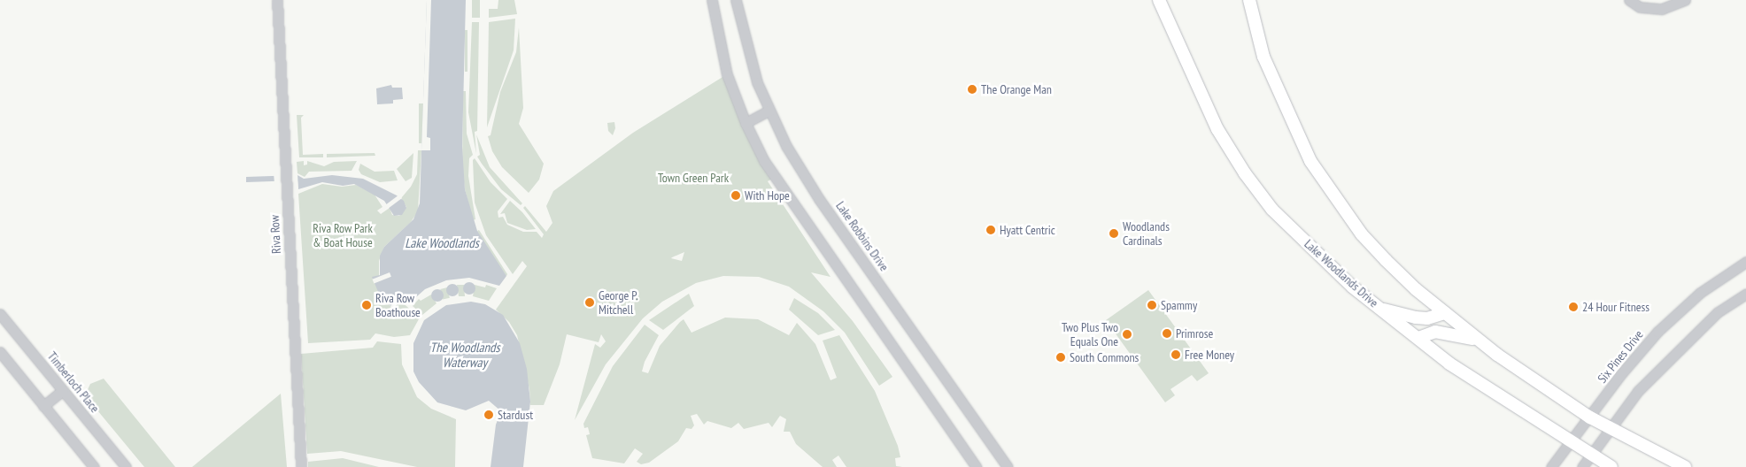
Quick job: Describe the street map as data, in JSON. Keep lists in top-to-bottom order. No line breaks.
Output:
{"streets":{"main road":["Lake Woodlands Drive"],"street":["Riva Row","Lake Robbins Drive","Six Pines Drive","Timberloch Place"]},"crossings":[["Lake Woodlands Drive","Six Pines Drive"]],"water":["Lake Woodlands","The Woodlands Waterway"],"parks":["Town Green Park","Riva Row Park & Boat House"],"places":["The Orange Man","With Hope","Hyatt Centric","Woodlands Cardinals","George P. Mitchell","Riva Row Boathouse","Spammy","24 Hour Fitness","Primrose","Two Plus Two Equals One","Free Money","South Commons","Stardust"]}
